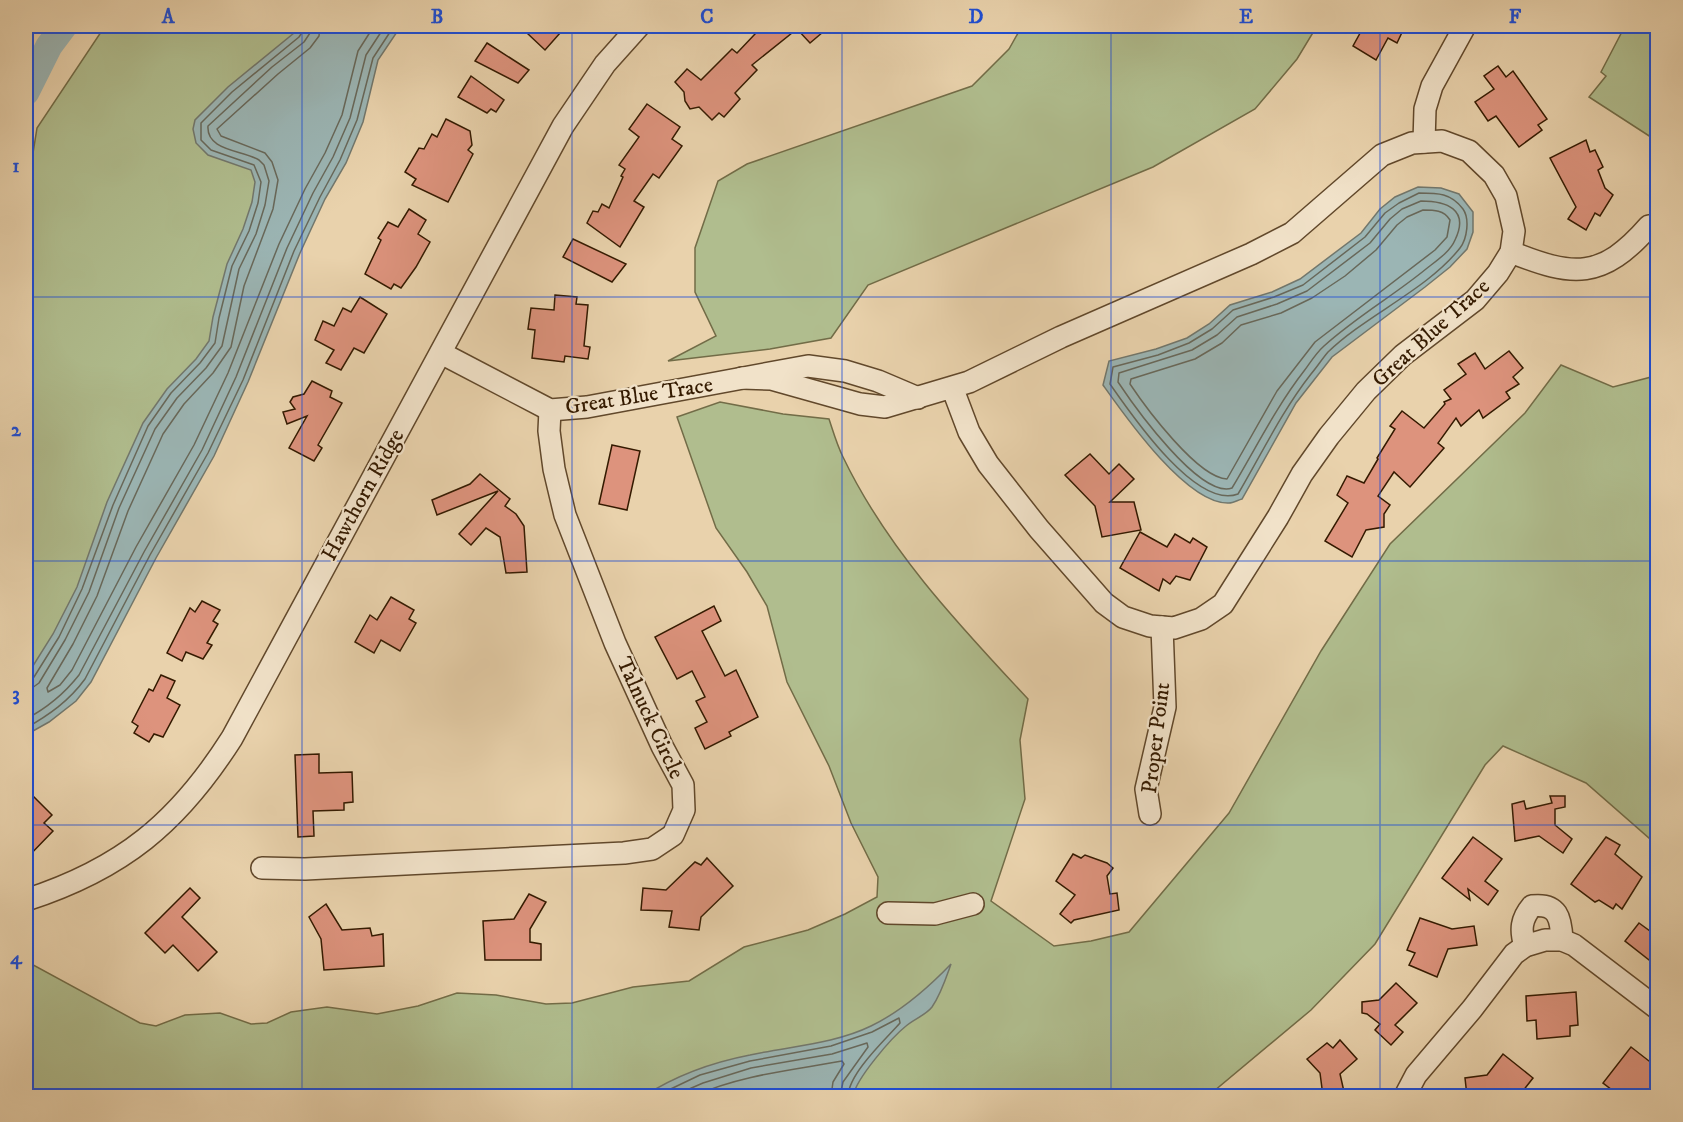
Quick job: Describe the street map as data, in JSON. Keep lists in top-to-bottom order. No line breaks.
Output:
{"streets":{"street":["Great Blue Trace","Hawthorn Ridge","Talnuck Circle","Proper Point"]},"crossings":[["Great Blue Trace","Hawthorn Ridge"],["Great Blue Trace","Talnuck Circle"],["Great Blue Trace","Proper Point"]],"grid":{"columns":["A","B","C","D","E","F"],"rows":["1","2","3","4"]}}
